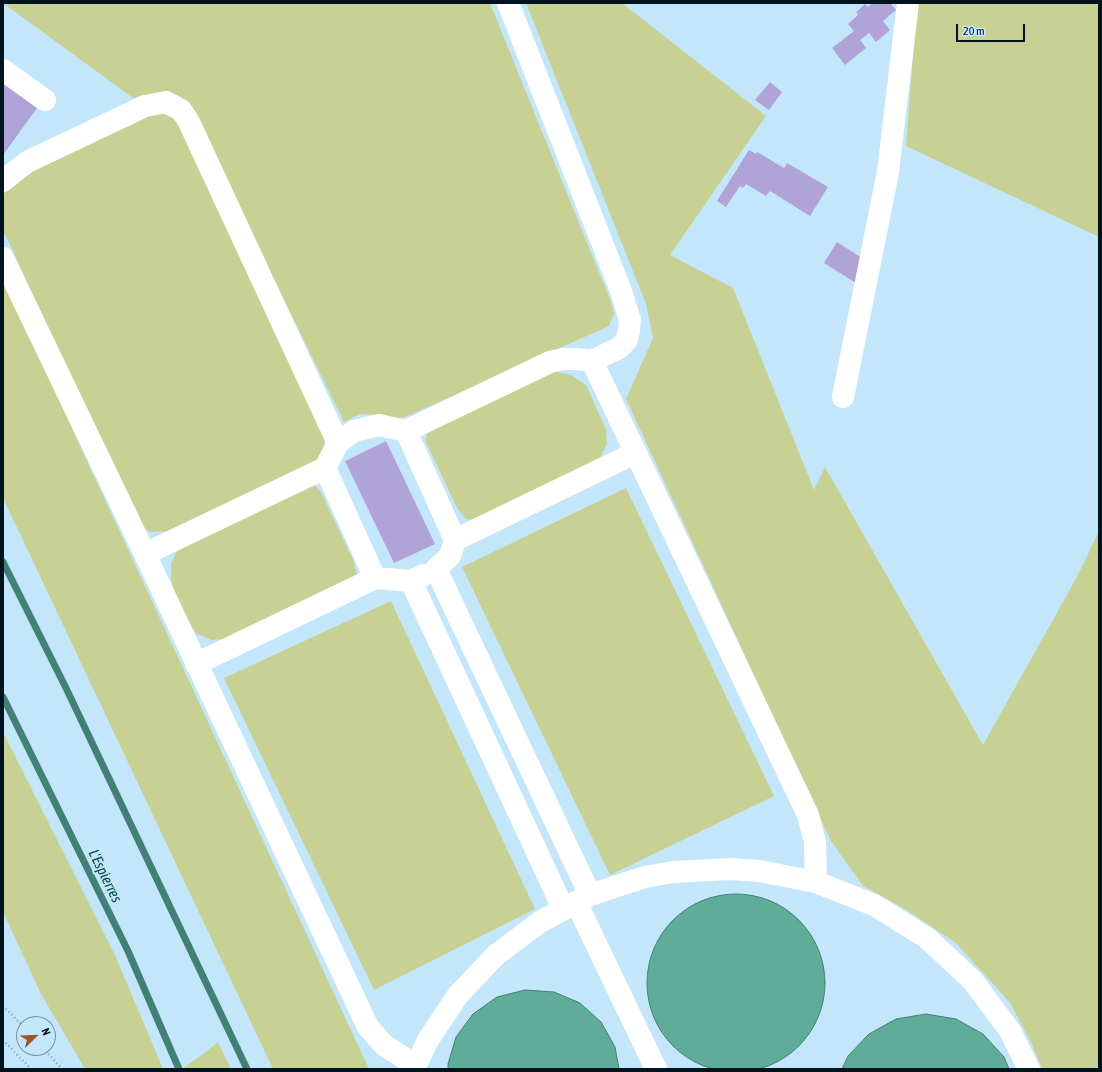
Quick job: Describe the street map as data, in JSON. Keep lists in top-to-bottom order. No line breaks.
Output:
{"water":["L'Espierres"],"scale_bar":"20 m","north":"top right"}
